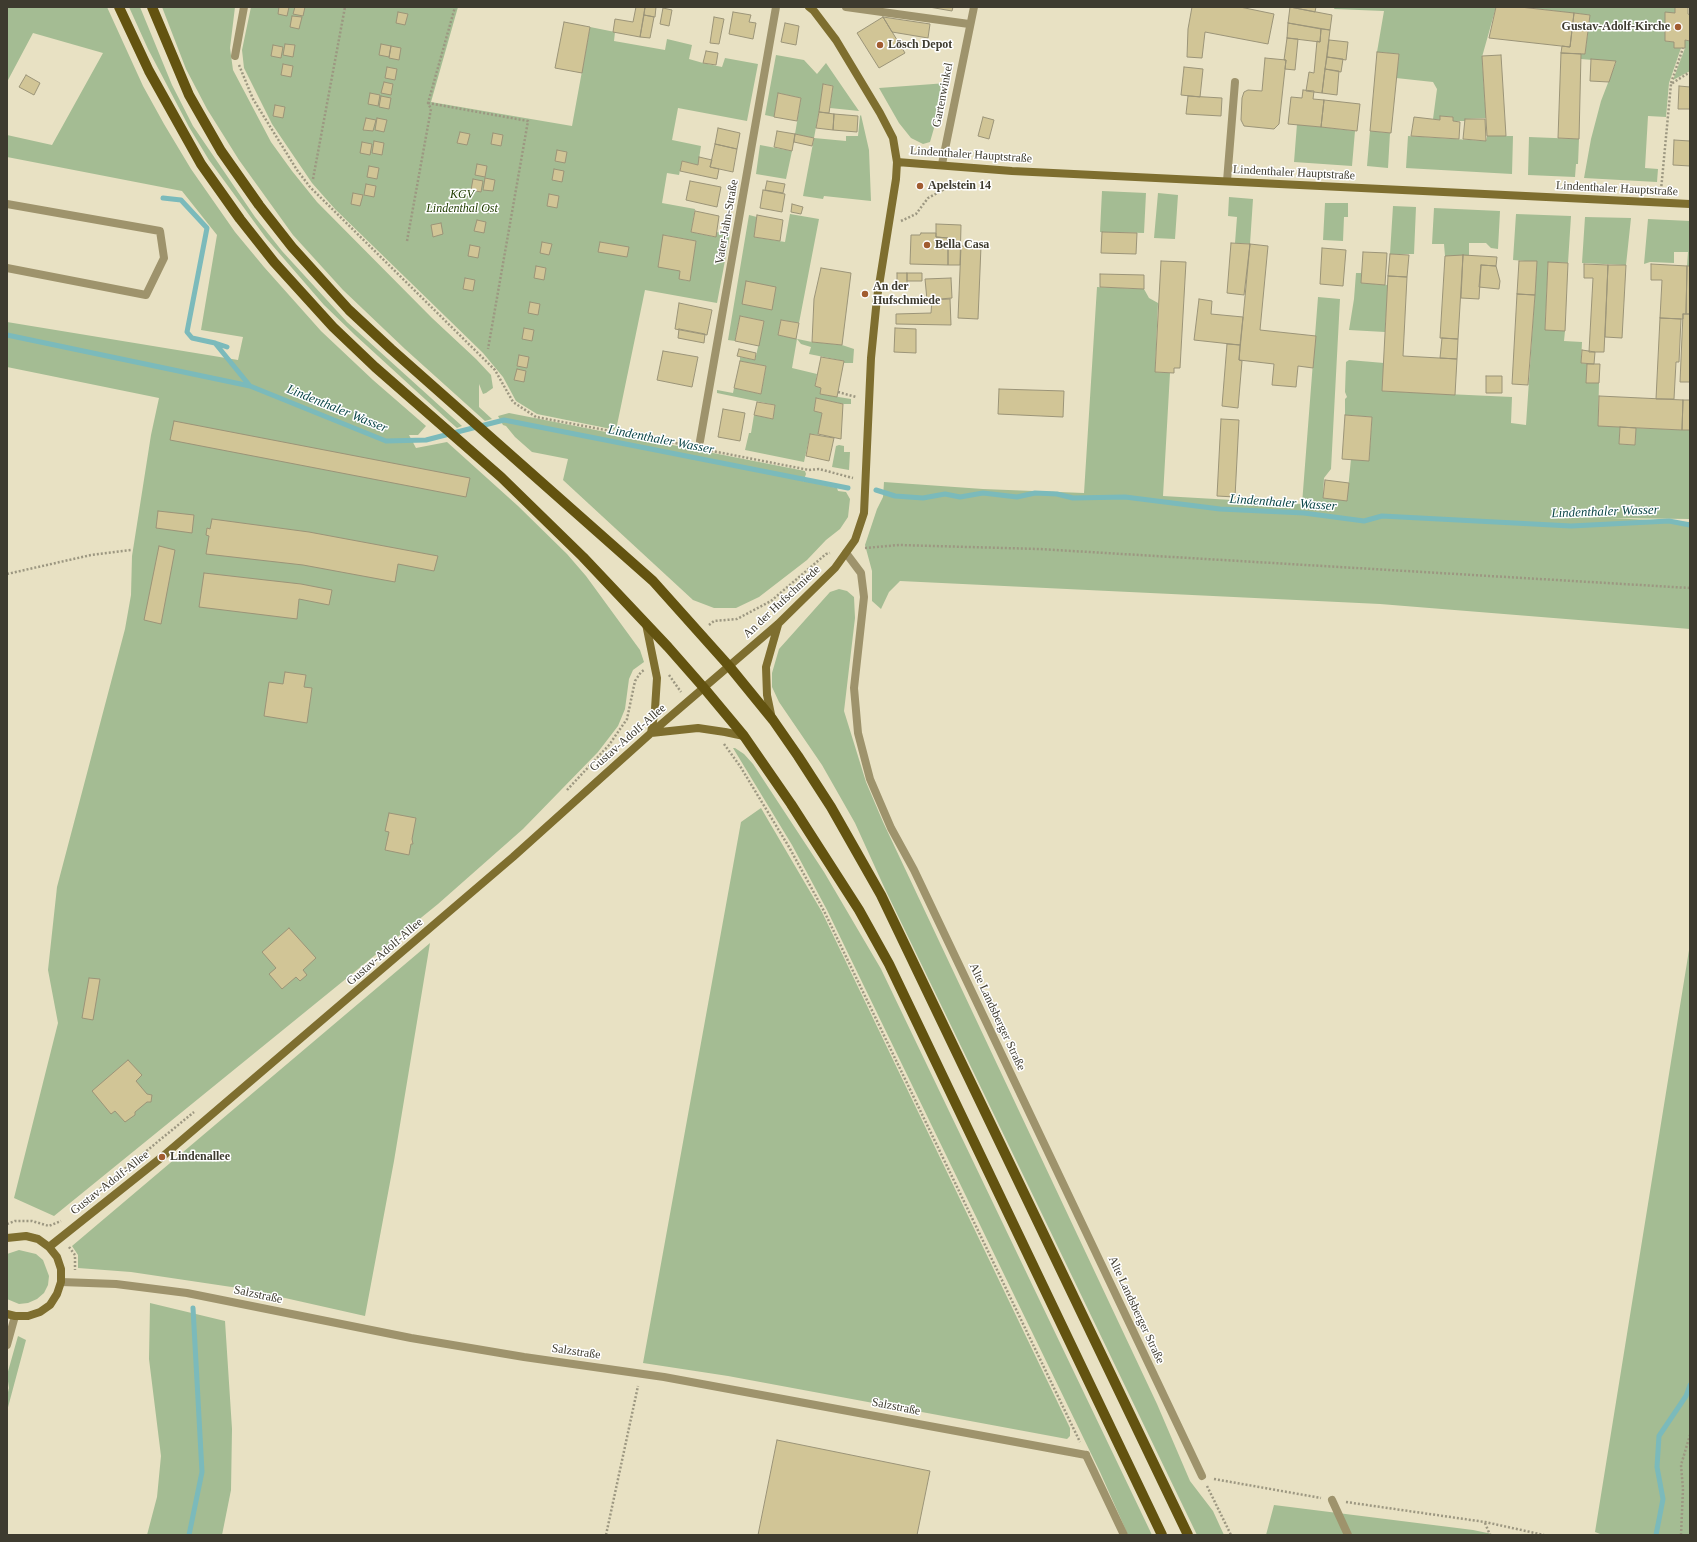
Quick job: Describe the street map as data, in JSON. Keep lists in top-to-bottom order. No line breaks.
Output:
{"streets":{"street":["Gartenwinkel","Lindenthaler Hauptstraße","Vater-Jahn-Straße","An der Hufschmiede","Gustav-Adolf-Allee","Alte Landsberger Straße","Salzstraße"]},"crossings":[["Gartenwinkel","Lindenthaler Hauptstraße"],["Lindenthaler Hauptstraße","An der Hufschmiede"],["An der Hufschmiede","Gustav-Adolf-Allee"],["An der Hufschmiede","Alte Landsberger Straße"]],"water":["Lindenthaler Wasser"],"parks":["KGV Lindenthal Ost"],"places":["Gustav-Adolf-Kirche","Lösch Depot","Apelstein 14","Bella Casa","An der Hufschmiede","Lindenallee"]}
